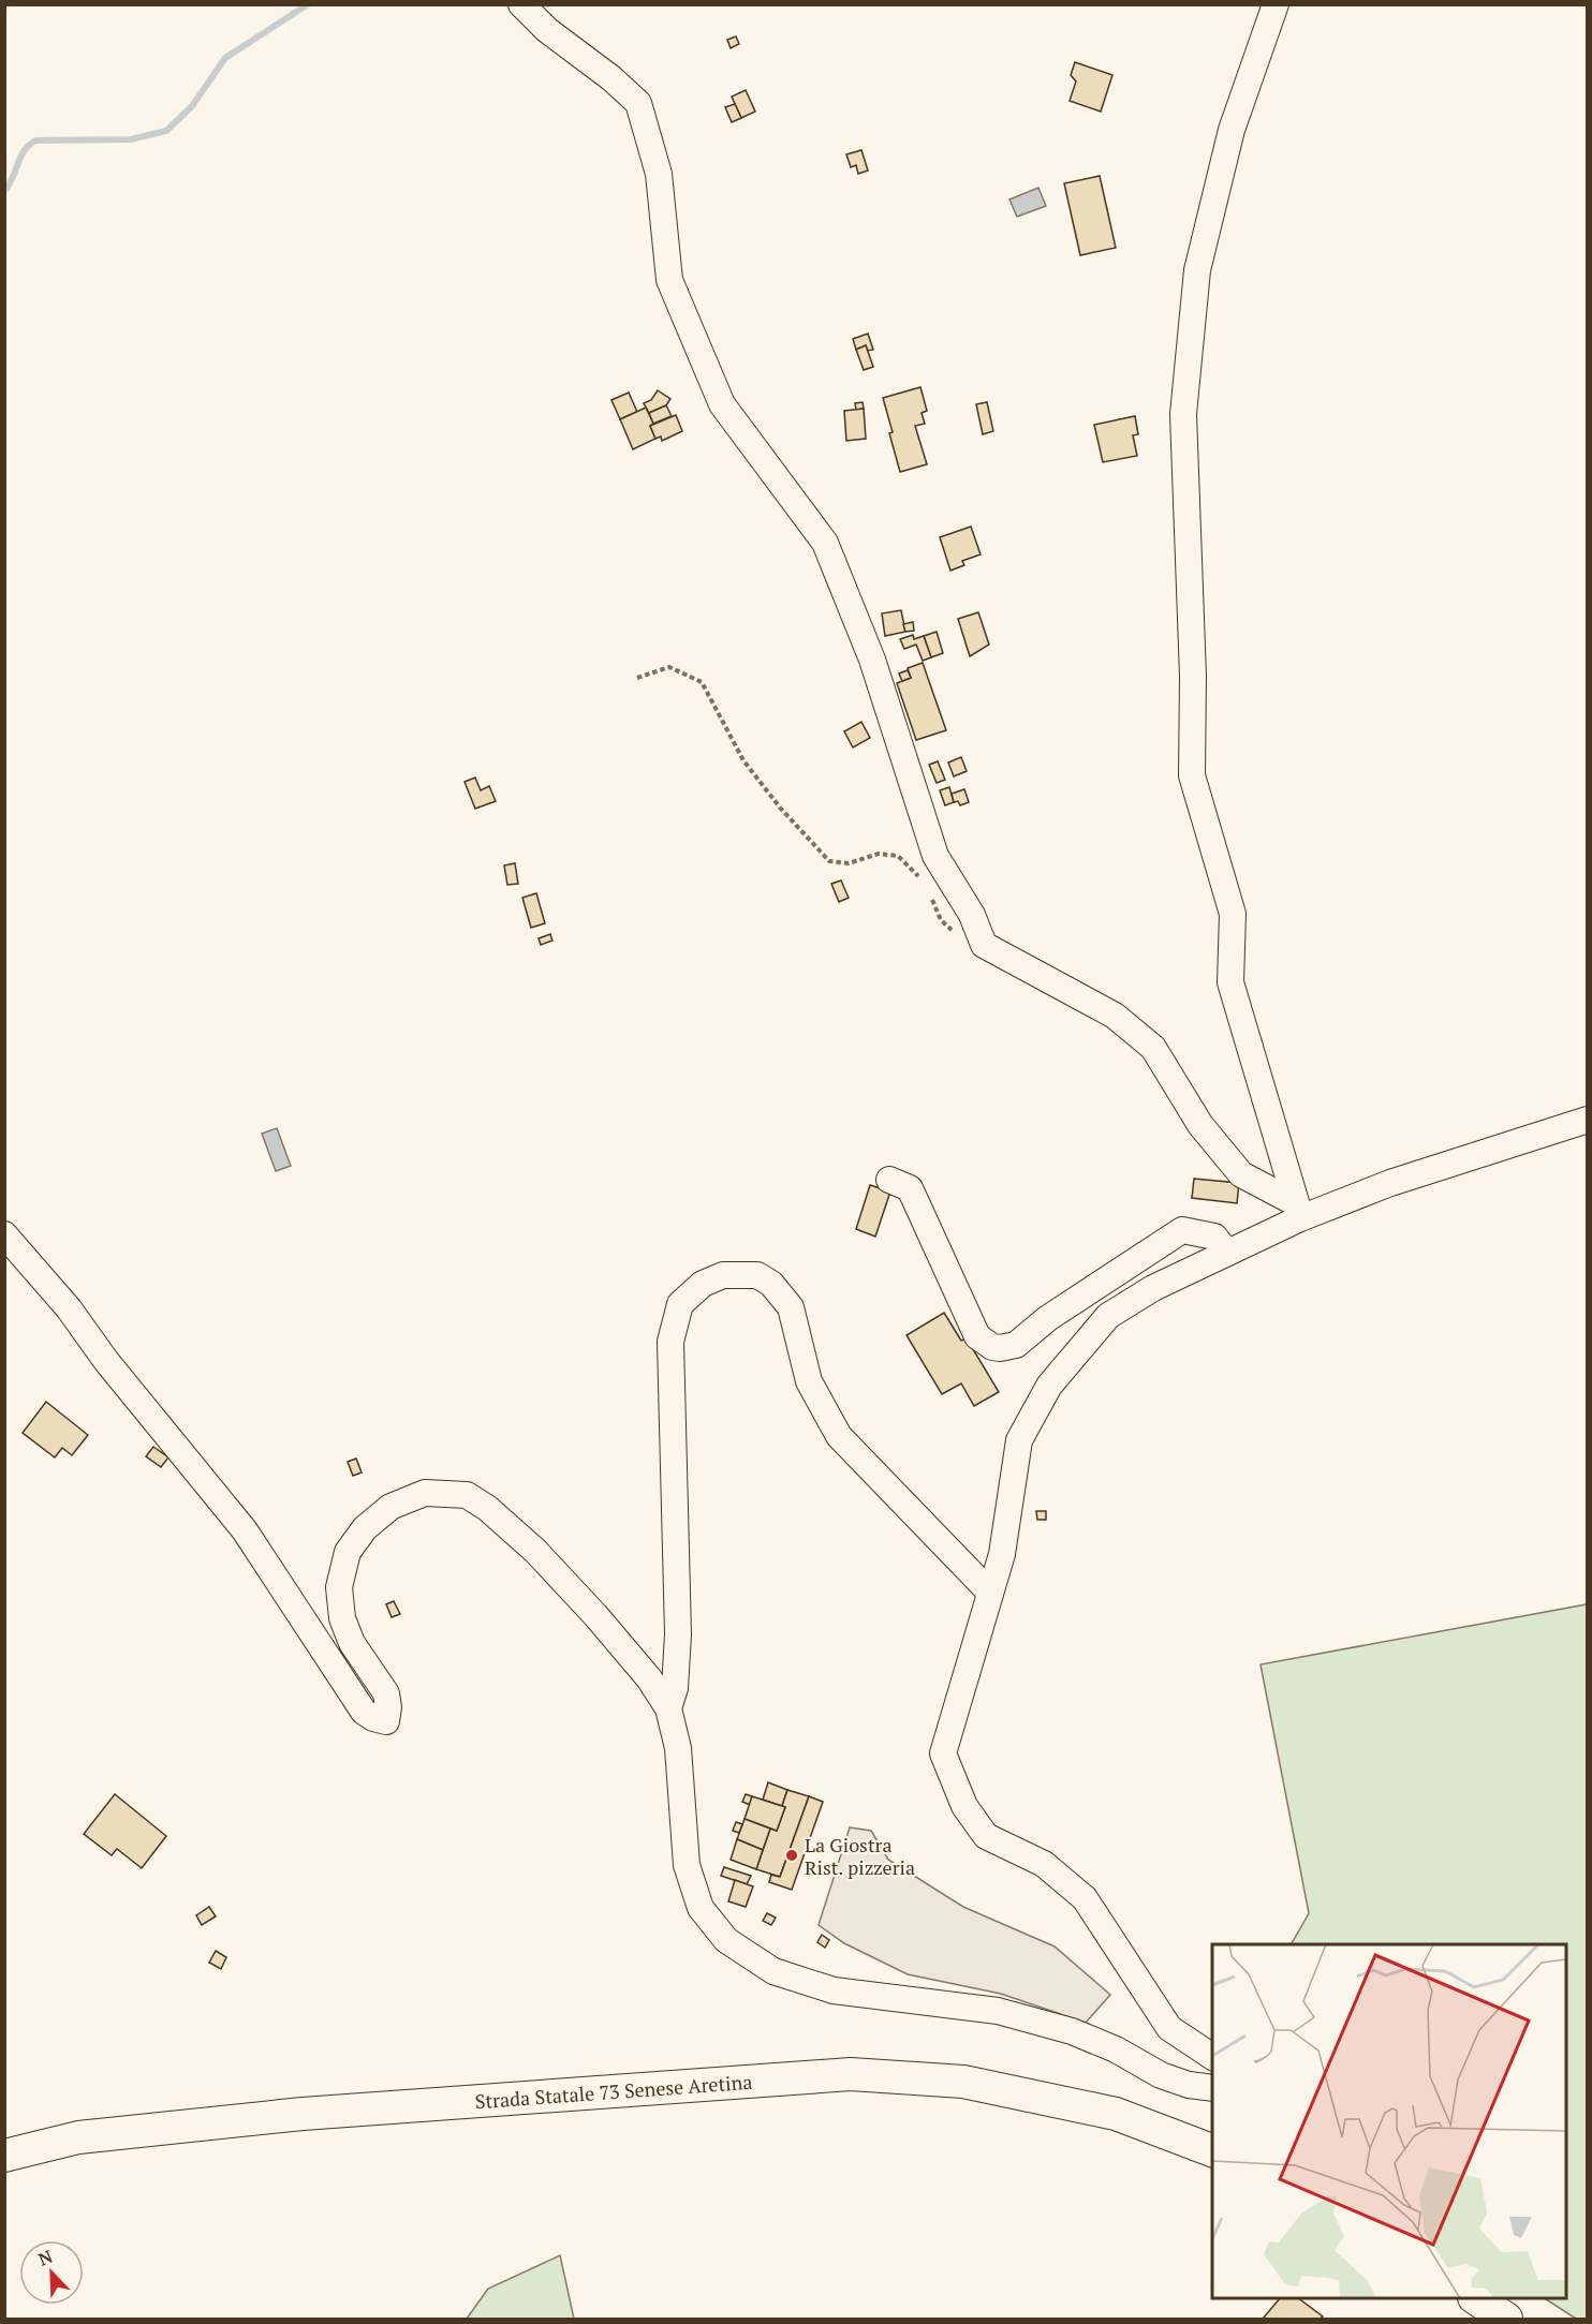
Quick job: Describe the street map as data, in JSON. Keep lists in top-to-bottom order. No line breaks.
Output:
{"streets":{"main road":["Strada Statale 73 Senese Aretina"]},"places":["La Giostra Rist. pizzeria"],"north":"top left"}
